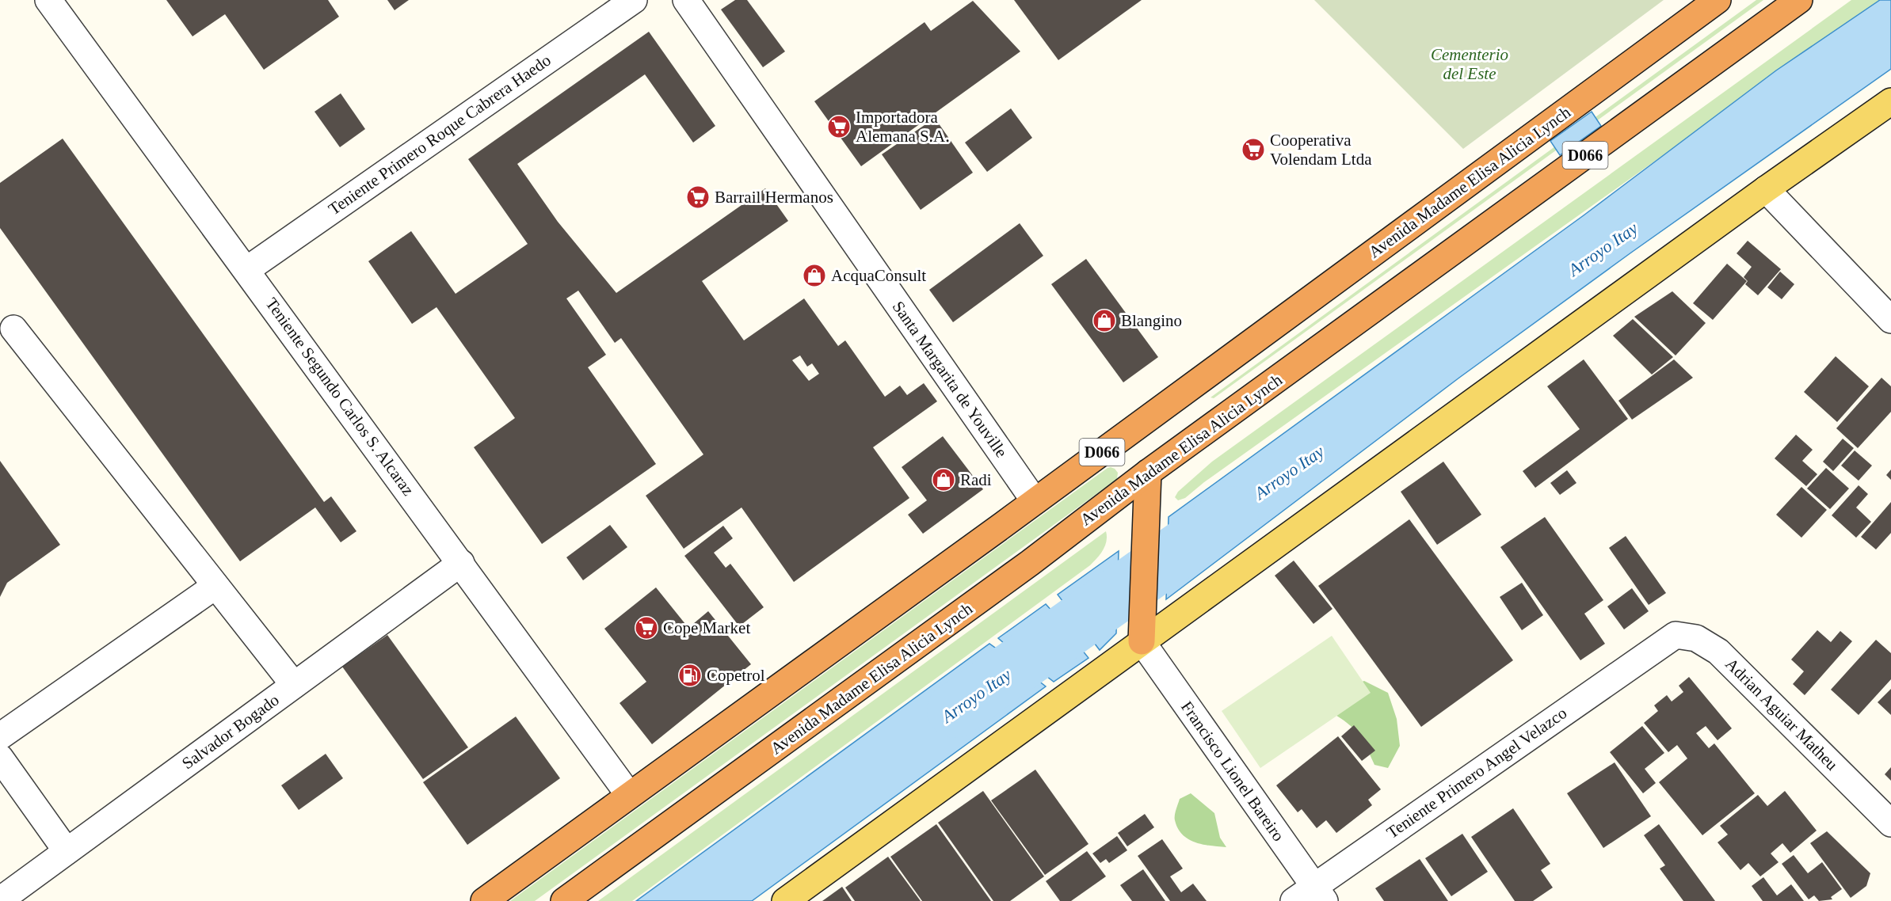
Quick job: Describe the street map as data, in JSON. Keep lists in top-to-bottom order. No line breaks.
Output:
{"streets":{"highway":["D066","Avenida Madame Elisa Alicia Lynch"],"street":["Teniente Primero Roque Cabrera Haedo","Santa Margarita de Youville","Teniente Segundo Carlos S. Alcaraz","Adrian Aguiar Matheu","Salvador Bogado","Francisco Lionel Bareiro","Teniente Primero Angel Velazco"]},"crossings":[["Teniente Primero Roque Cabrera Haedo","Teniente Segundo Carlos S. Alcaraz"],["Avenida Madame Elisa Alicia Lynch","Santa Margarita de Youville"],["Avenida Madame Elisa Alicia Lynch","Teniente Segundo Carlos S. Alcaraz"],["Teniente Segundo Carlos S. Alcaraz","Salvador Bogado"],["Adrian Aguiar Matheu","Teniente Primero Angel Velazco"],["Francisco Lionel Bareiro","Teniente Primero Angel Velazco"]],"water":["Arroyo Itay"],"parks":["Cementerio del Este"],"places":{"supermarket":["Importadora Alemana S.A.","Cooperativa Volendam Ltda","Barrail Hermanos","Cope Market"],"shop":["AcquaConsult","Blangino","Radi"],"fuel station":["Copetrol"]}}
